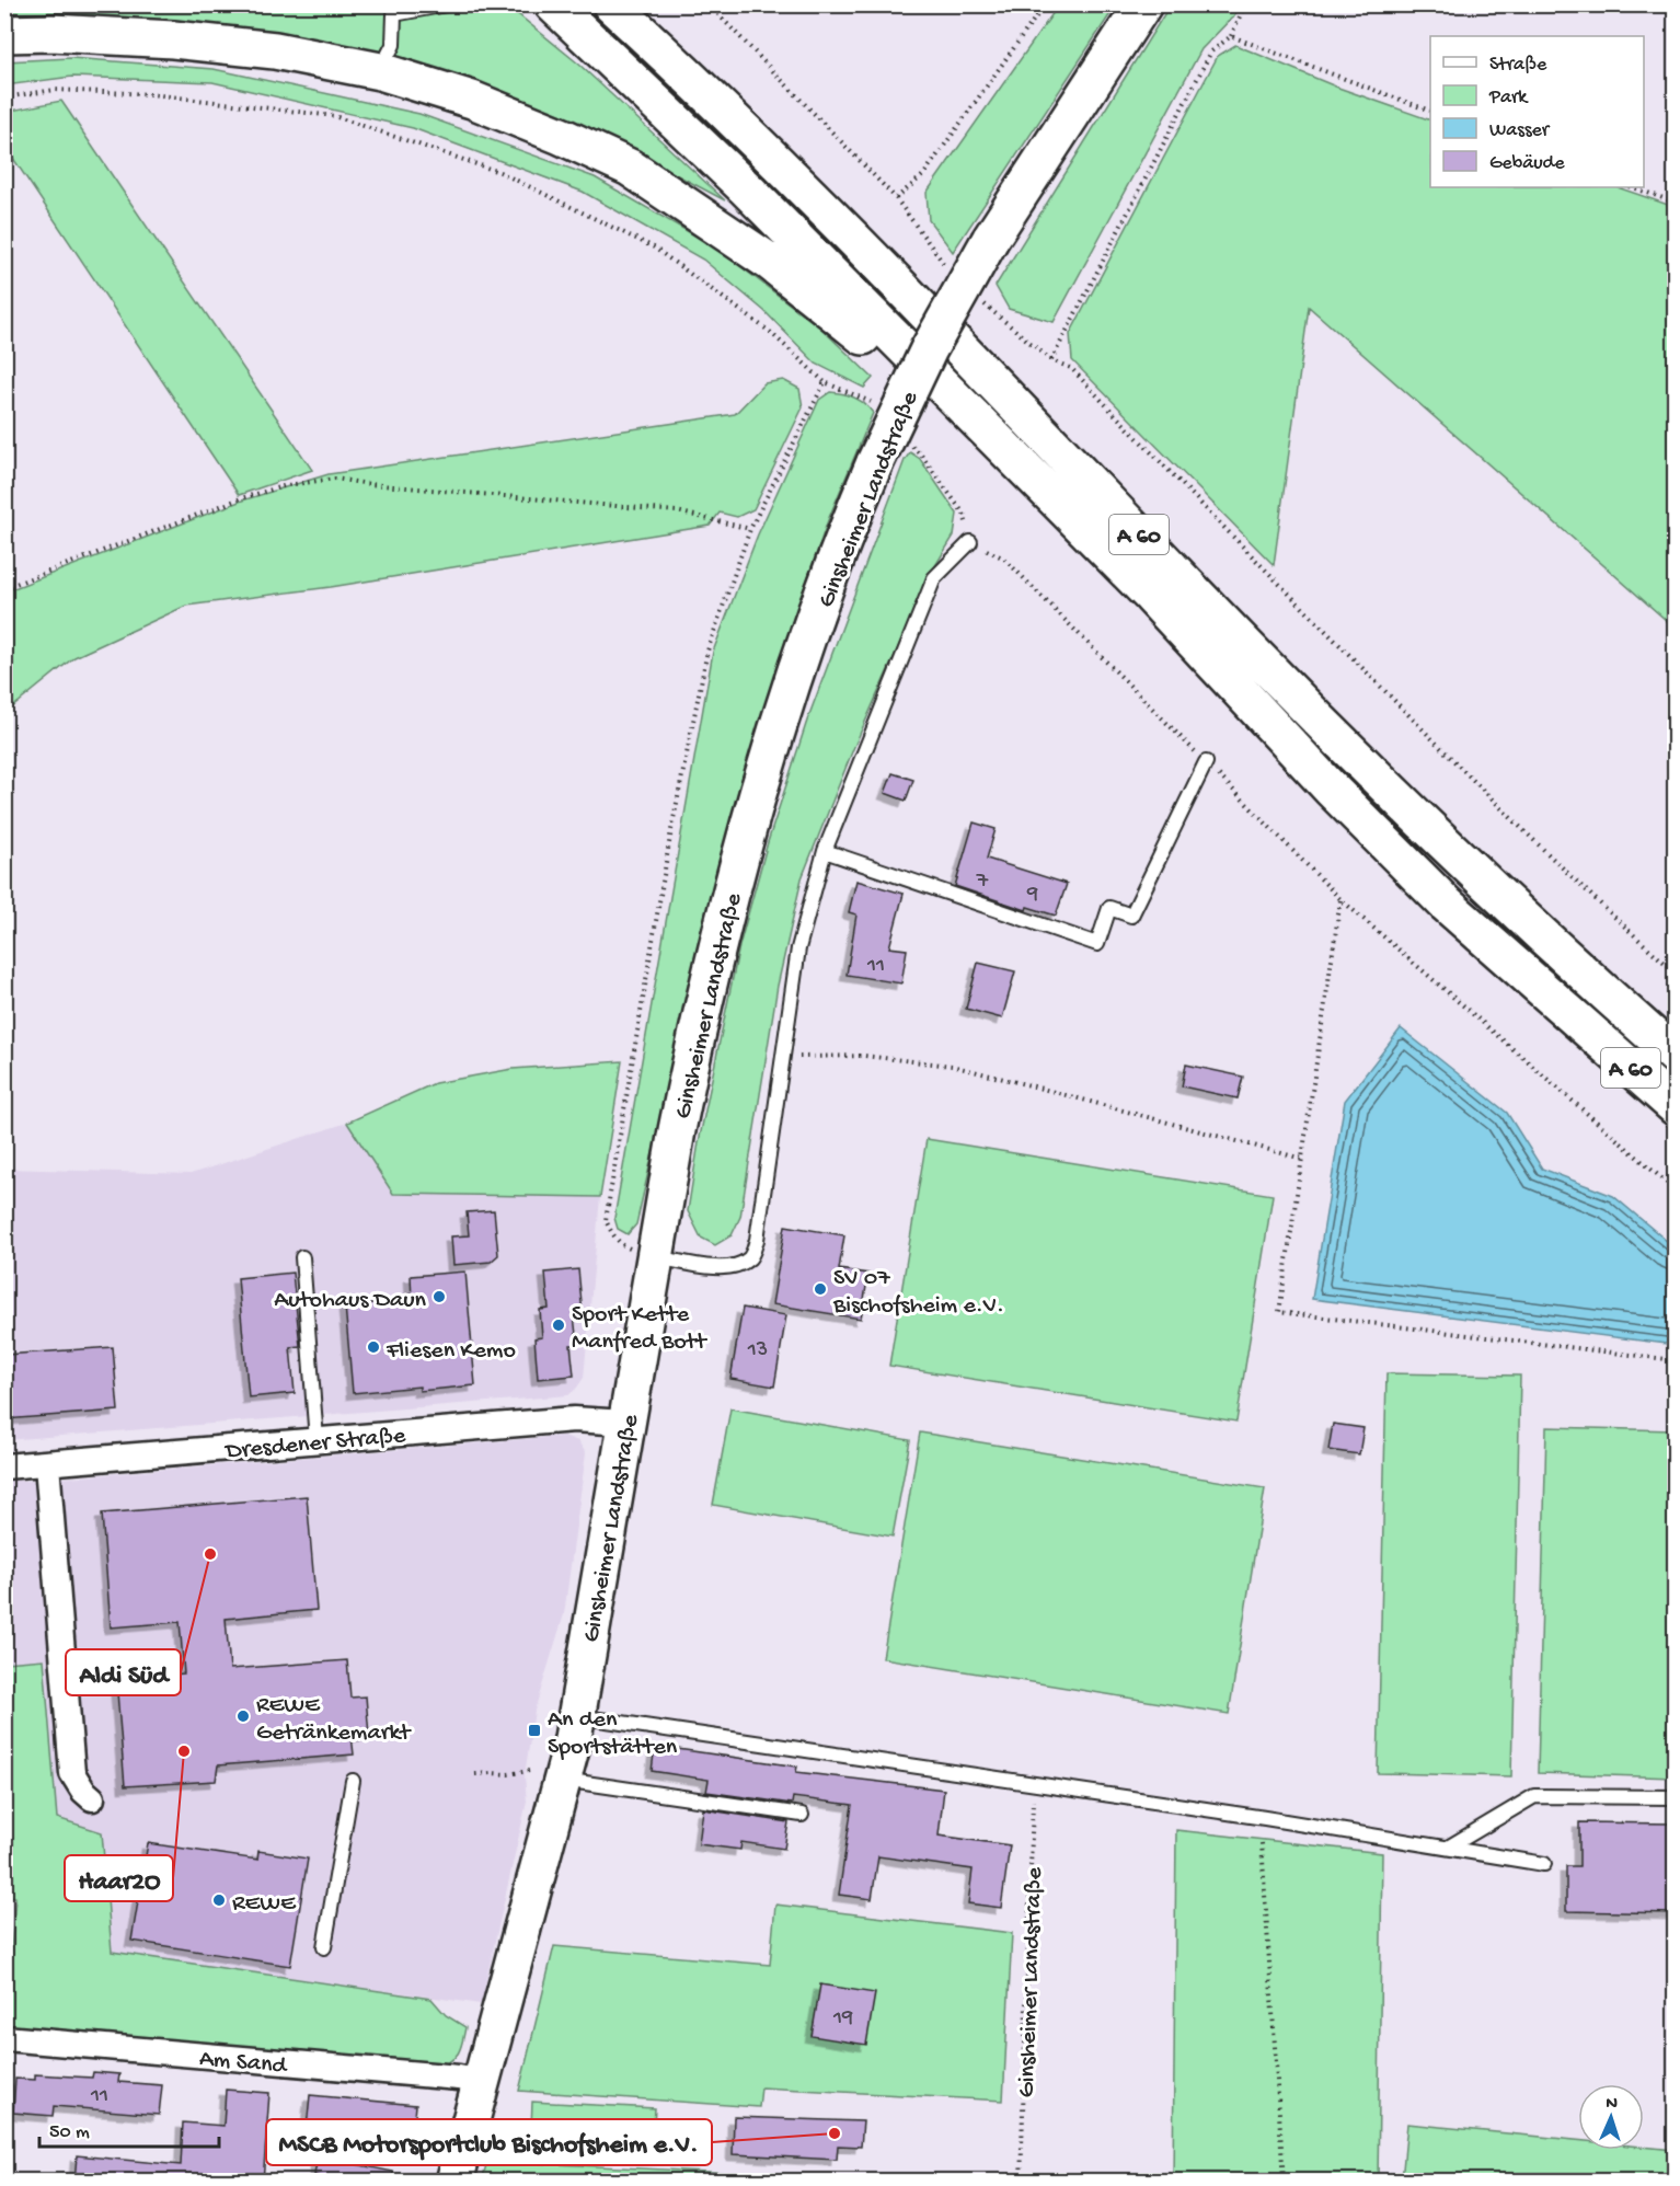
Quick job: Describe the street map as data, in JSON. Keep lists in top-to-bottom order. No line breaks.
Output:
{"streets":{"main road":["Ginsheimer Landstraße","A 60"],"street":["Dresdener Straße","Am Sand"]},"crossings":[["Ginsheimer Landstraße","Dresdener Straße"],["Ginsheimer Landstraße","Am Sand"]],"places":{"other":["SV 07 Bischofsheim e.V.","Autohaus Daun","Sport Kette Manfred Bott","Fliesen Kemo","Aldi Süd","REWE Getränkemarkt","Haar2O","REWE","MSCB Motorsportclub Bischofsheim e.V."],"transit":["An den Sportstätten"]},"house_numbers":["7","9","11","13","19","11"],"legend":["Straße","Park","Wasser","Gebäude"],"scale_bar":"50 m","north":"top"}
